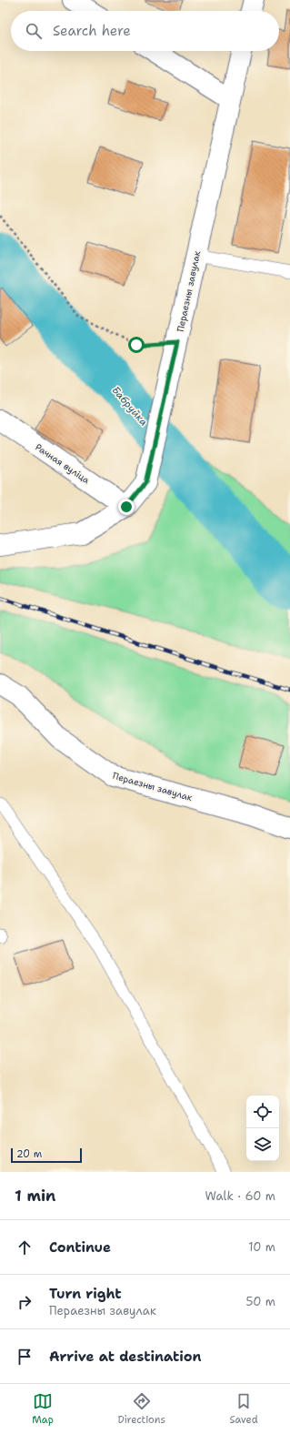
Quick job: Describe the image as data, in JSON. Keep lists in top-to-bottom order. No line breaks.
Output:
{"streets":{"street":["Пераезны завулак","Рачная вуліца"]},"crossings":[["Пераезны завулак","Рачная вуліца"]],"water":["Бабруйка"],"scale_bar":"20 m","page":{"search":"Search here","scale":"20 m","heading":["1 min","Walk · 60 m"],"list":[["Continue","10 m"],["Turn right","Пераезны завулак","50 m"],"Arrive at destination"],"nav":["Map","Directions","Saved"]}}
